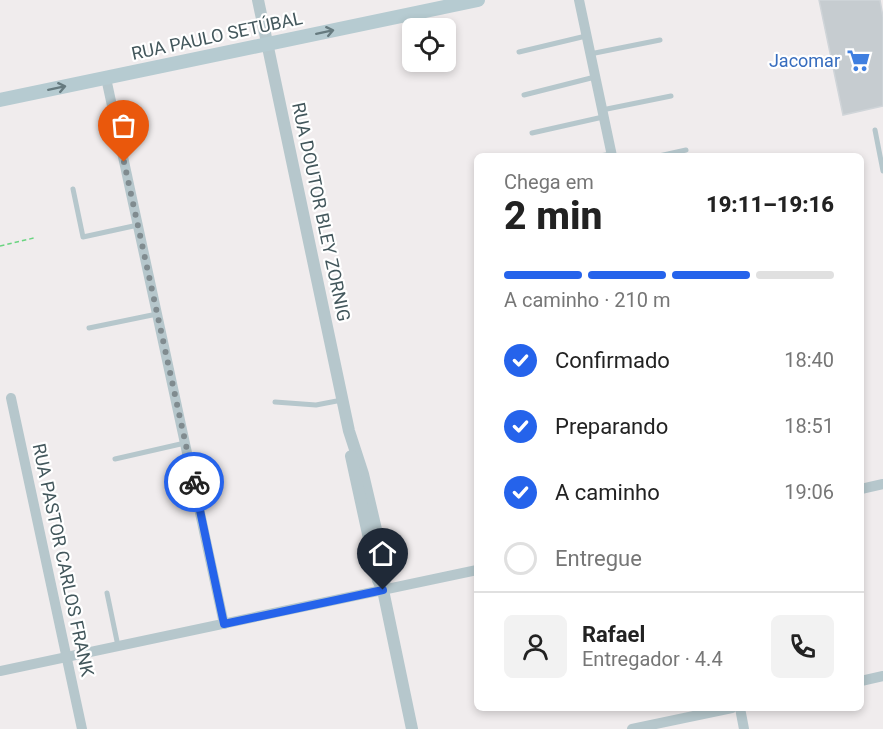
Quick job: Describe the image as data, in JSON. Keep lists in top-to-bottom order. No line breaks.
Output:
{"streets":{"main road":["RUA PAULO SETÚBAL"],"street":["RUA DOUTOR BLEY ZORNIG","RUA PASTOR CARLOS FRANK"]},"crossings":[["RUA PAULO SETÚBAL","RUA DOUTOR BLEY ZORNIG"]],"one_way":["RUA PAULO SETÚBAL"],"places":{"supermarket":["Jacomar"]},"page":{"heading":["2 min","Chega em","19:11–19:16"],"panel":["Rafael","Entregador · 4.4"],"bar":"A caminho · 210 m","list":[["Confirmado","18:40"],["Preparando","18:51"],["A caminho","19:06"],"Entregue"]}}
